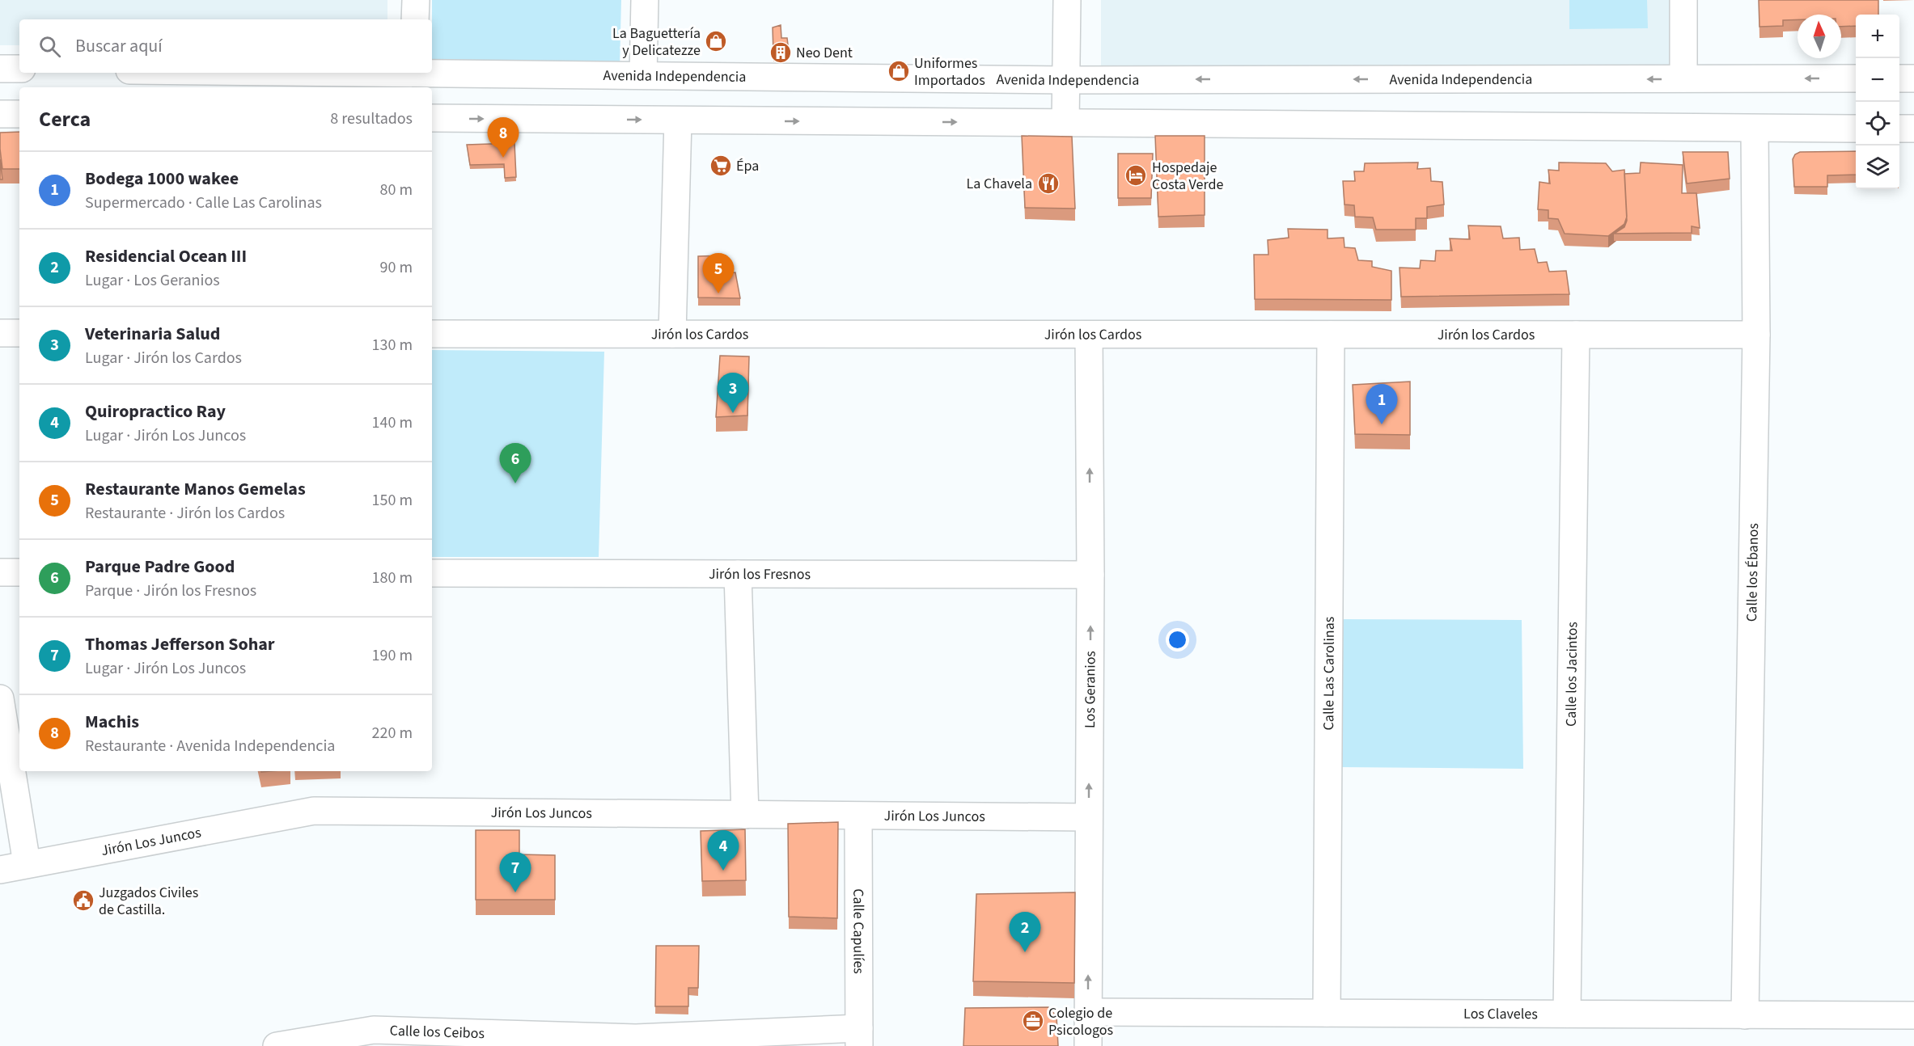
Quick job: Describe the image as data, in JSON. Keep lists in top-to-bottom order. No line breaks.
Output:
{"streets":{"street":["Avenida Independencia","Jirón los Cardos","Calle los Ébanos","Jirón los Fresnos","Calle Las Carolinas","Calle los Jacintos","Los Geranios","Jirón Los Juncos","Calle Capulíes","Los Claveles","Calle los Ceibos"]},"crossings":[["Jirón los Cardos","Calle los Ébanos"],["Jirón los Cardos","Calle Las Carolinas"],["Jirón los Cardos","Calle los Jacintos"],["Jirón los Cardos","Los Geranios"],["Calle los Ébanos","Los Claveles"],["Jirón los Fresnos","Los Geranios"],["Calle Las Carolinas","Los Claveles"],["Calle los Jacintos","Los Claveles"],["Los Geranios","Jirón Los Juncos"],["Los Geranios","Los Claveles"],["Jirón Los Juncos","Calle Capulíes"],["Calle Capulíes","Calle los Ceibos"]],"one_way":["Los Geranios"],"places":{"shop":["La Baguettería y Delicatezze","Uniformes Importados"],"building":["Neo Dent"],"supermarket":["Épa"],"hotel":["Hospedaje Costa Verde"],"restaurant":["La Chavela"],"public building":["Juzgados Civiles de Castilla."],"office":["Colegio de Psicologos"]},"north":"top","page":{"map_buttons":["+","−"],"search":"Buscar aquí","heading":["Cerca","8 resultados"],"pins":["8","5","3","1","6","4","7","2"],"list":[{"mark":"1","name":"Bodega 1000 wakee","note":"Supermercado · Calle Las Carolinas","value":"80 m"},{"mark":"2","name":"Residencial Ocean III","note":"Lugar · Los Geranios","value":"90 m"},{"mark":"3","name":"Veterinaria Salud","note":"Lugar · Jirón los Cardos","value":"130 m"},{"mark":"4","name":"Quiropractico Ray","note":"Lugar · Jirón Los Juncos","value":"140 m"},{"mark":"5","name":"Restaurante Manos Gemelas","note":"Restaurante · Jirón los Cardos","value":"150 m"},{"mark":"6","name":"Parque Padre Good","note":"Parque · Jirón los Fresnos","value":"180 m"},{"mark":"7","name":"Thomas Jefferson Sohar","note":"Lugar · Jirón Los Juncos","value":"190 m"},{"mark":"8","name":"Machis","note":"Restaurante · Avenida Independencia","value":"220 m"}]}}
